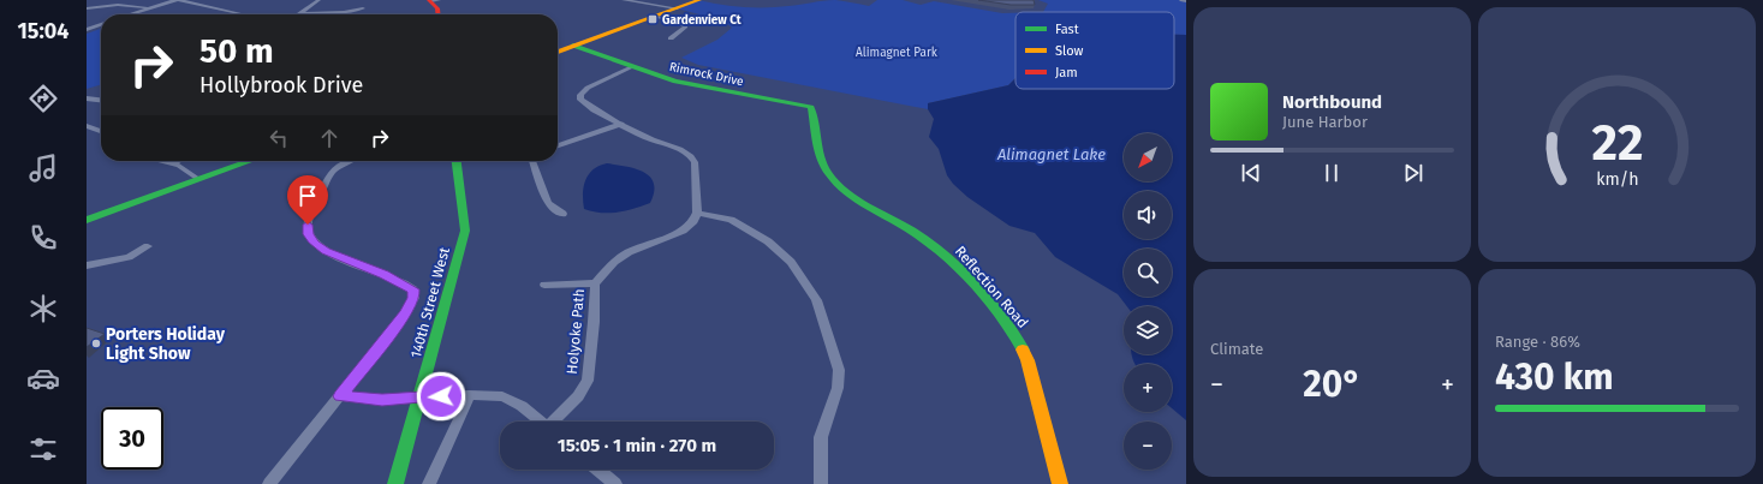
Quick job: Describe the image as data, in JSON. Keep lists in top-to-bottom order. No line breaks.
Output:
{"streets":{"street":["Rimrock Drive","Reflection Road","140th Street West","Holyoke Path"]},"crossings":[["Rimrock Drive","Reflection Road"]],"water":["Alimagnet Lake"],"parks":["Alimagnet Park"],"places":{"transit":["Gardenview Ct"],"other":["Porters Holiday Light Show"]},"legend":["Fast","Slow","Jam"],"north":"bottom left","page":{"tabs":"15:04","turn":["50 m","Hollybrook Drive"],"song":["Northbound","June Harbor"],"map_buttons":["+","−"],"tile":["Climate",["Range · 86%","430 km"]],"heat":["−","20°","+"],"limit":"30","trip":"15:05 · 1 min · 270 m","gauge":["22","km/h"]}}
